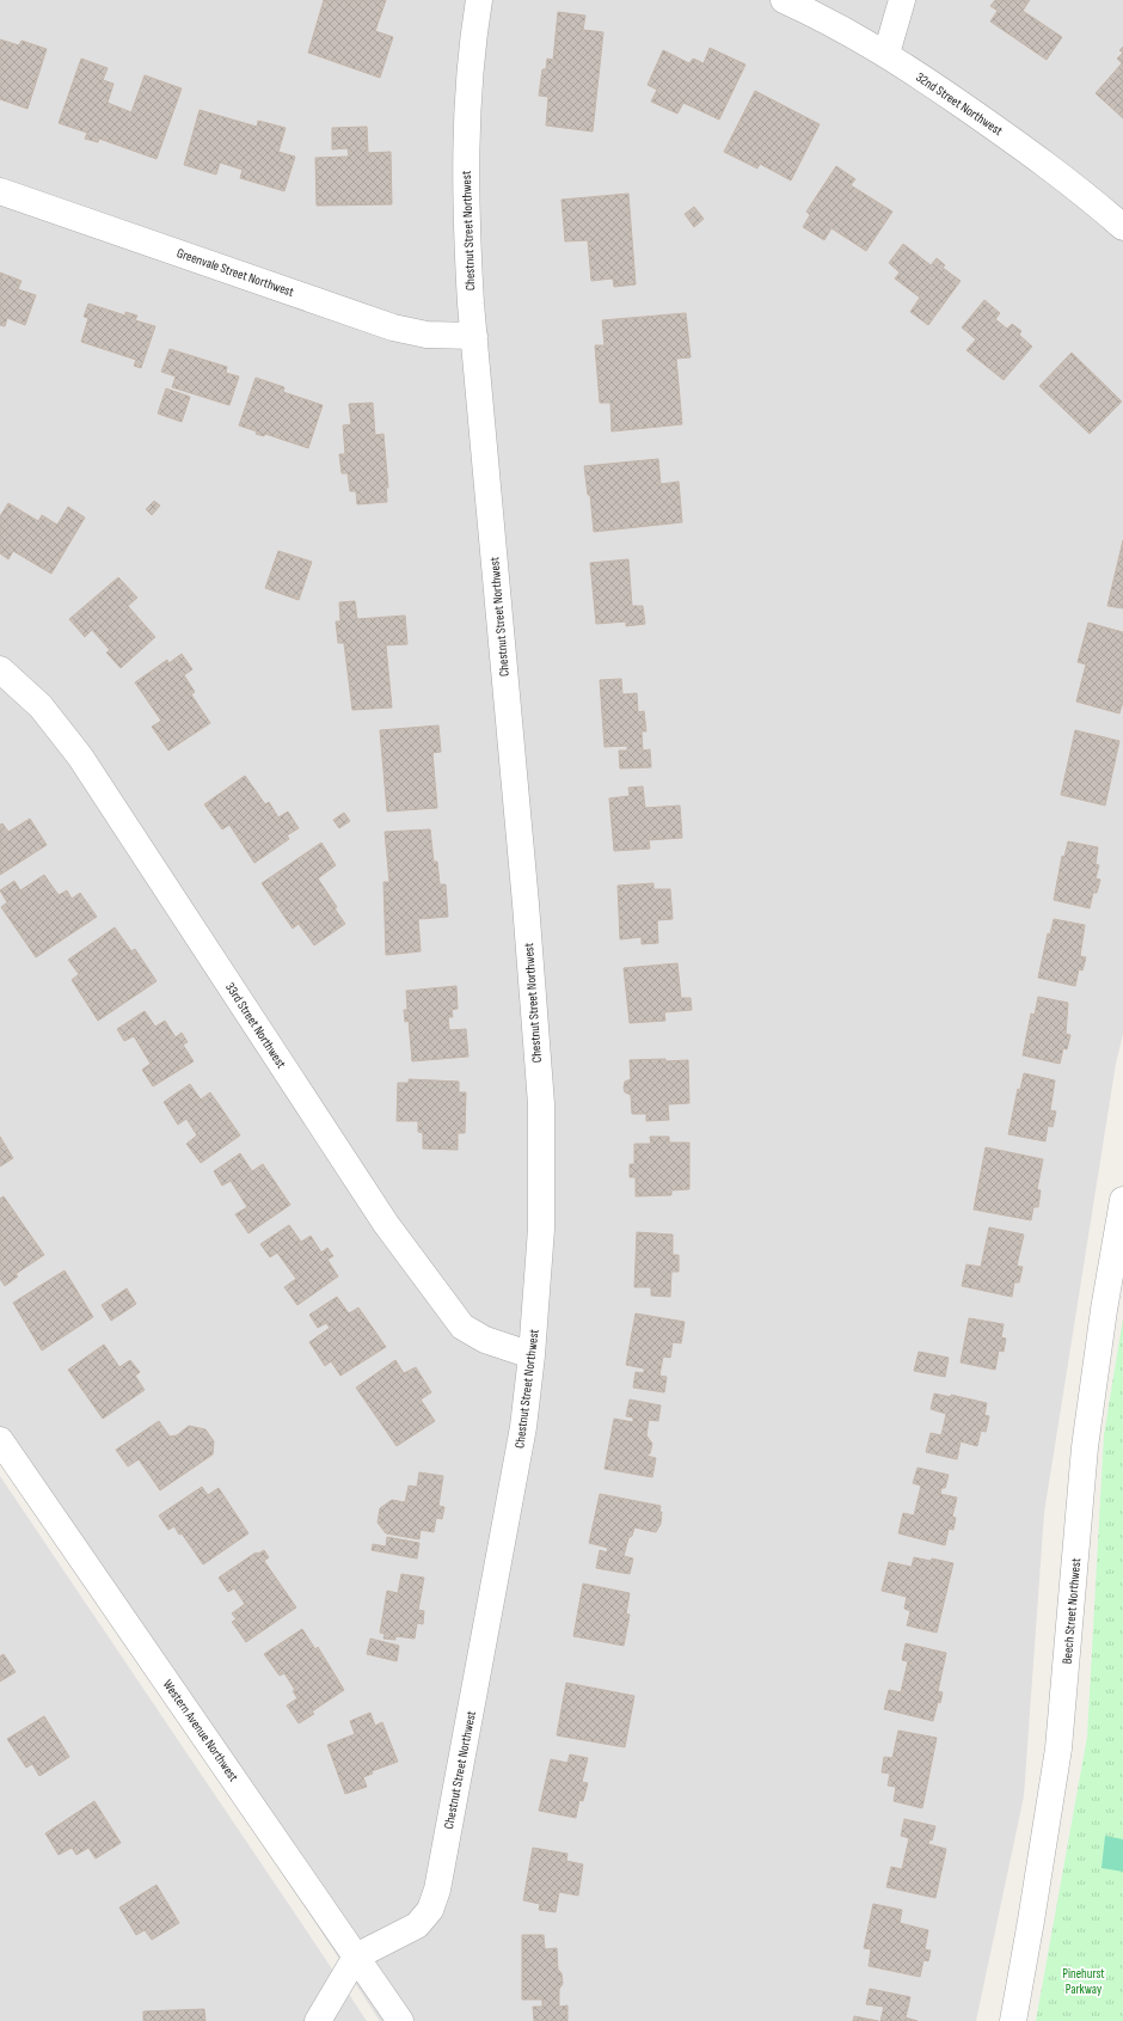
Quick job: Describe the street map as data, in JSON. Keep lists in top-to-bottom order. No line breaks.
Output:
{"streets":{"street":["32nd Street Northwest","Chestnut Street Northwest","Greenvale Street Northwest","33rd Street Northwest","Beech Street Northwest","Western Avenue Northwest"]},"crossings":[["Chestnut Street Northwest","Greenvale Street Northwest"],["Chestnut Street Northwest","33rd Street Northwest"],["Chestnut Street Northwest","Western Avenue Northwest"]],"parks":["Pinehurst Parkway"]}
